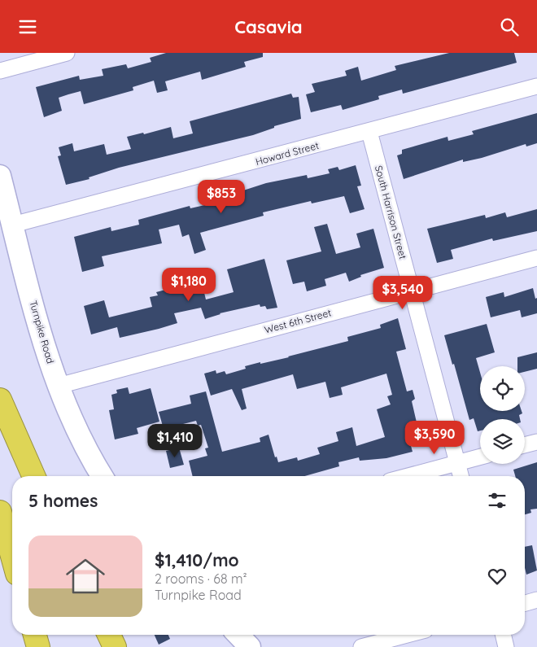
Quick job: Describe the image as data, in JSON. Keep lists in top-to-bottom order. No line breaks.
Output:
{"streets":{"street":["Howard Street","South Harrison Street","West 6th Street","Turnpike Road"]},"crossings":[["Howard Street","South Harrison Street"],["Howard Street","Turnpike Road"],["South Harrison Street","West 6th Street"],["West 6th Street","Turnpike Road"]],"page":{"header":"Casavia","price":["$853","$1,180","$3,540","$3,590","$1,410"],"heading":"5 homes","list":[{"name":"$1,410/mo","note":"2 rooms · 68 m² · Turnpike Road"}]}}
